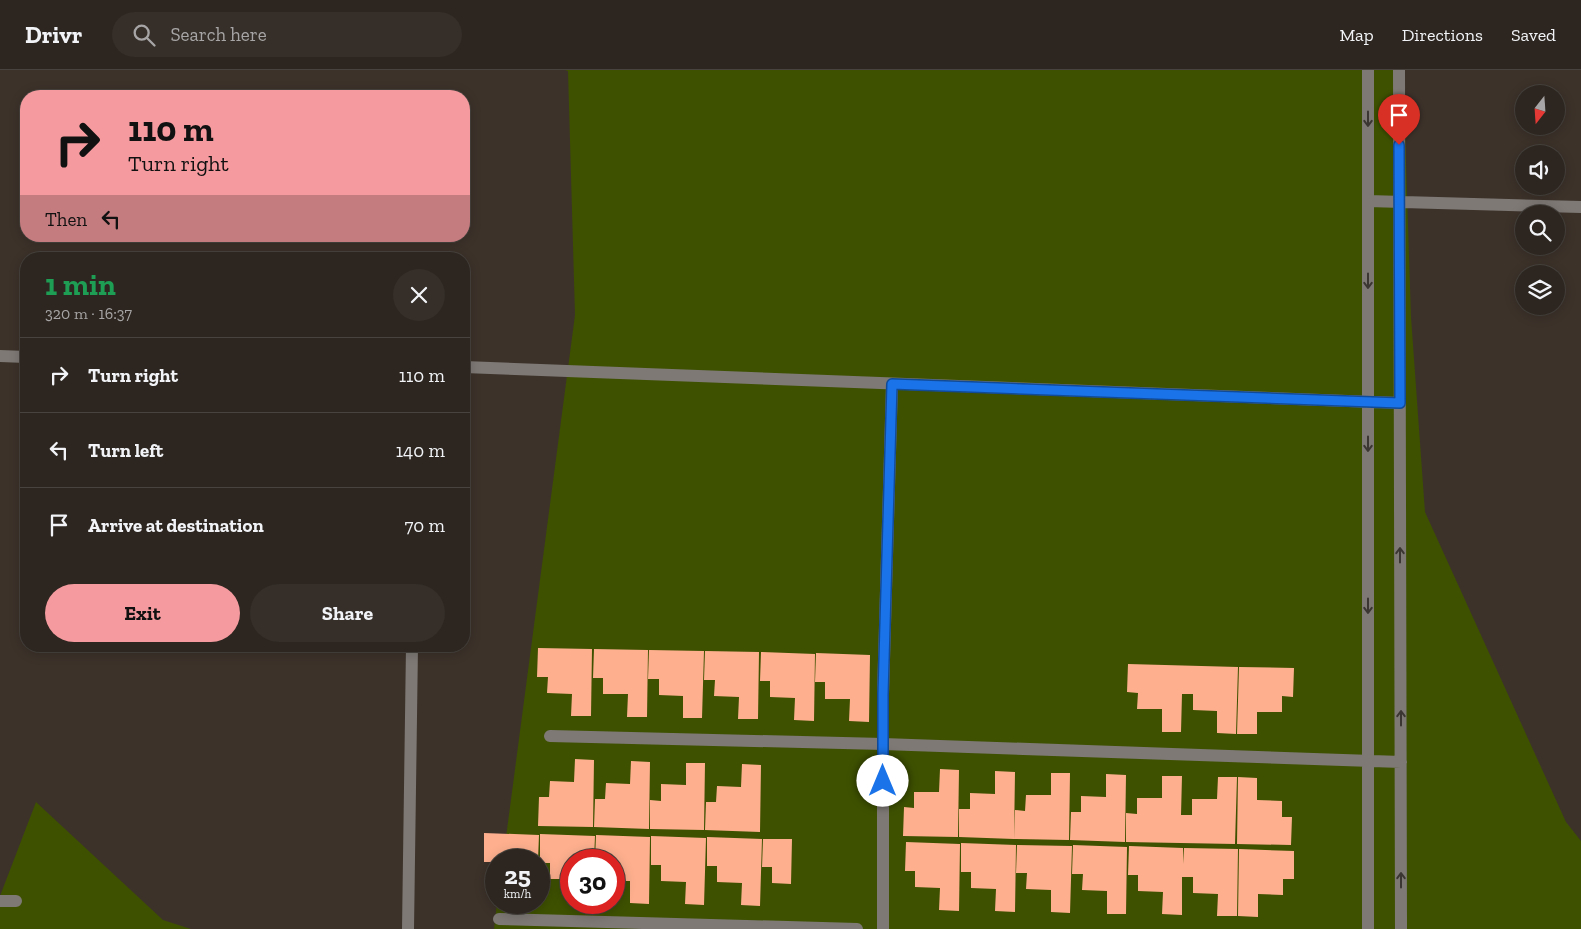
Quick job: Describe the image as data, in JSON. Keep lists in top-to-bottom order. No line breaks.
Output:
{"north":"bottom","page":{"header":"Drivr","search":"Search here","nav":["Map","Directions","Saved"],"turn":["110 m","Turn right"],"then":"Then","heading":["1 min","320 m · 16:37"],"list":[{"name":"Turn right","value":"110 m"},{"name":"Turn left","value":"140 m"},{"name":"Arrive at destination","value":"70 m"}],"buttons":["Exit","Share"],"speed":"25 km/h","limit":"30"}}
